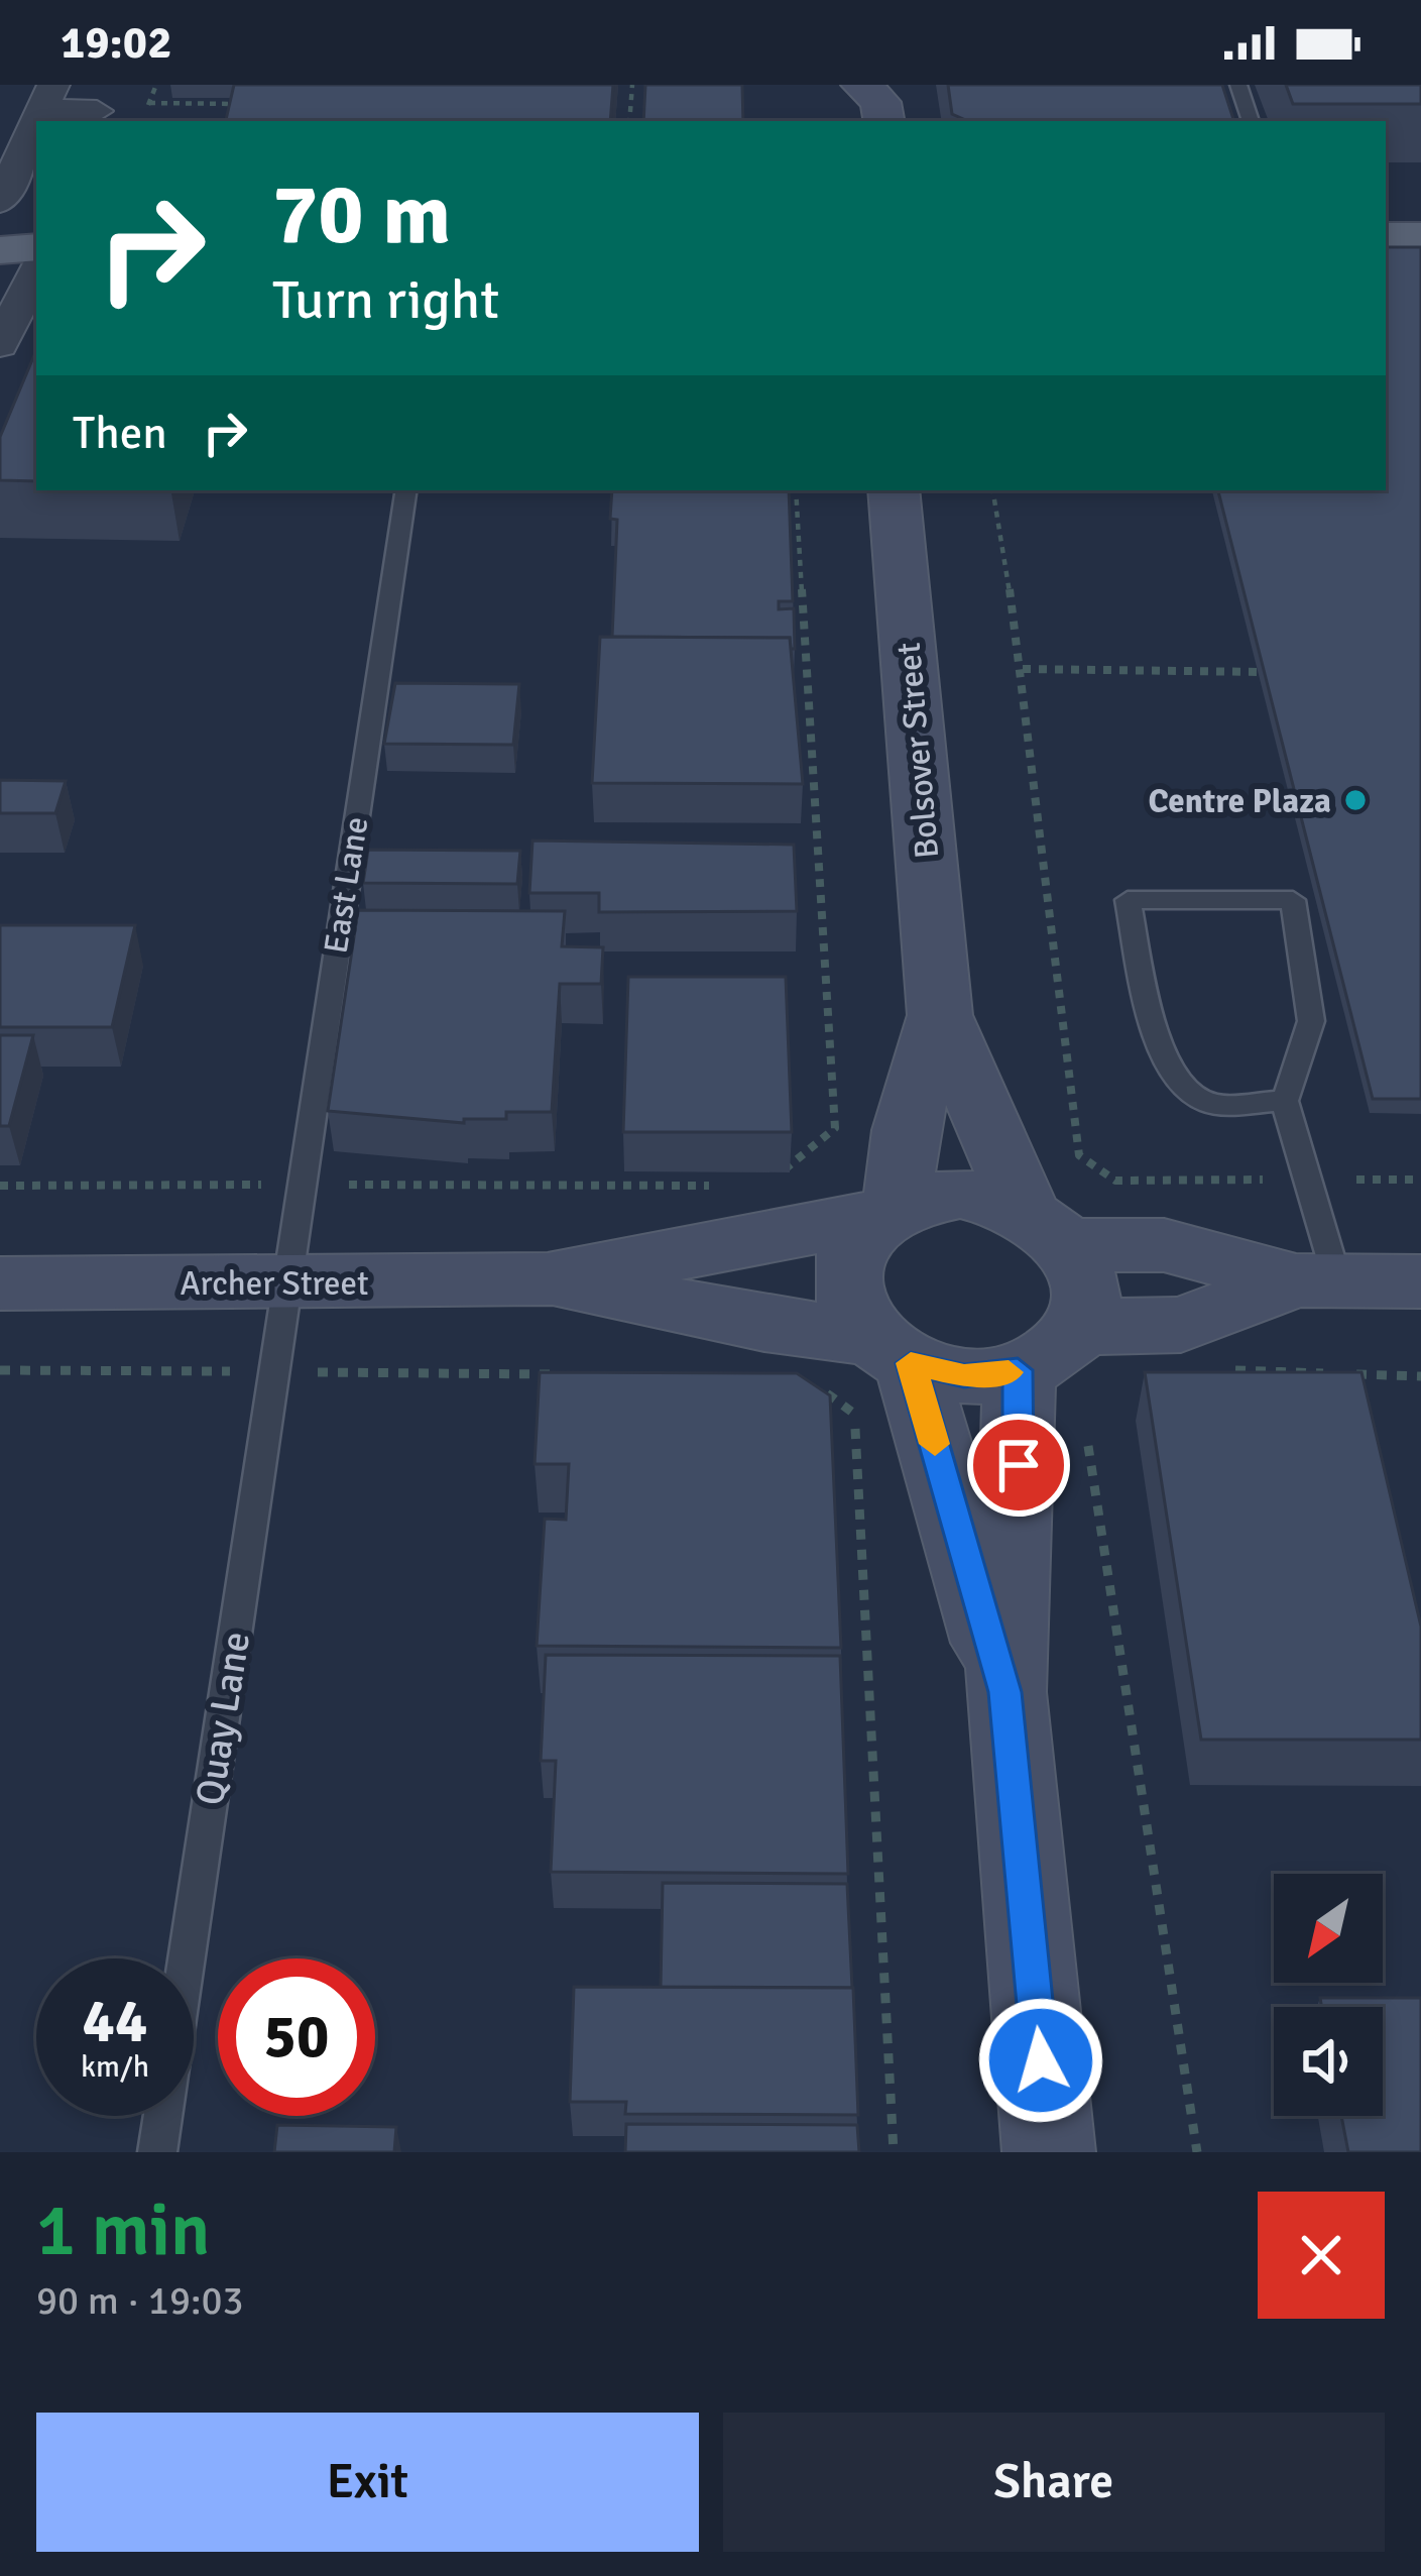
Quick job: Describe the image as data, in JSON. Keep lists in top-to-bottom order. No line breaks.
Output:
{"streets":{"main road":["Bolsover Street","Archer Street"],"lane":["East Lane","Quay Lane"]},"crossings":[["Bolsover Street","Archer Street"],["East Lane","Archer Street"],["East Lane","Quay Lane"],["Archer Street","Quay Lane"]],"places":["Centre Plaza"],"north":"bottom left","page":{"status":"19:02","turn":["70 m","Turn right"],"then":"Then","speed":"44 km/h","limit":"50","heading":["1 min","90 m · 19:03"],"buttons":["Exit","Share"]}}
